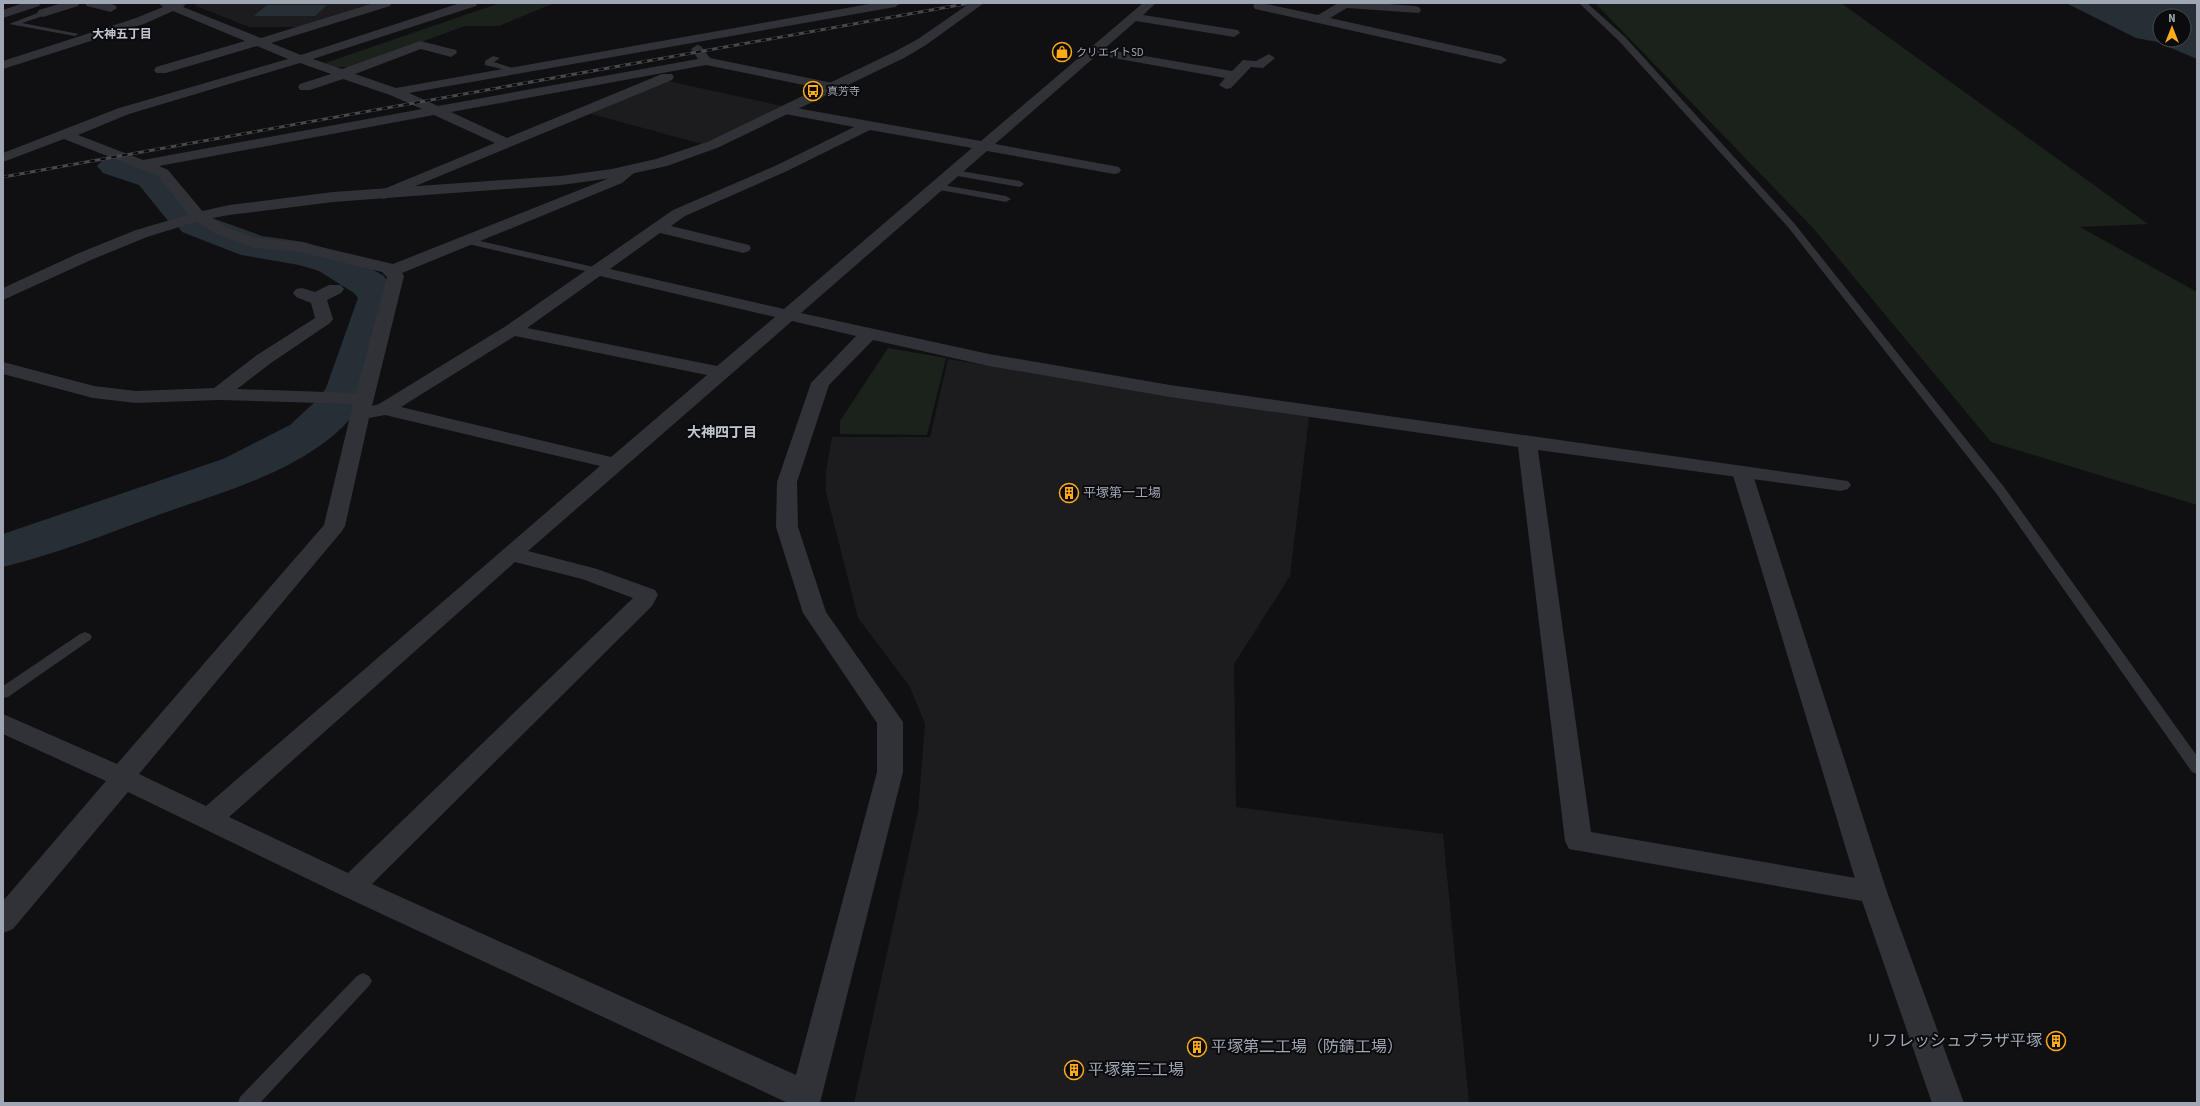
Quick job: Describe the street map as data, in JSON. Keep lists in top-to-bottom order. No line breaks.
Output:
{"districts":["大神五丁目","大神四丁目"],"places":{"shop":["クリエイトSD"],"bus stop":["真芳寺"],"building":["平塚第一工場","リフレッシュプラザ平塚","平塚第二工場（防錆工場）","平塚第三工場"]},"north":"top"}
